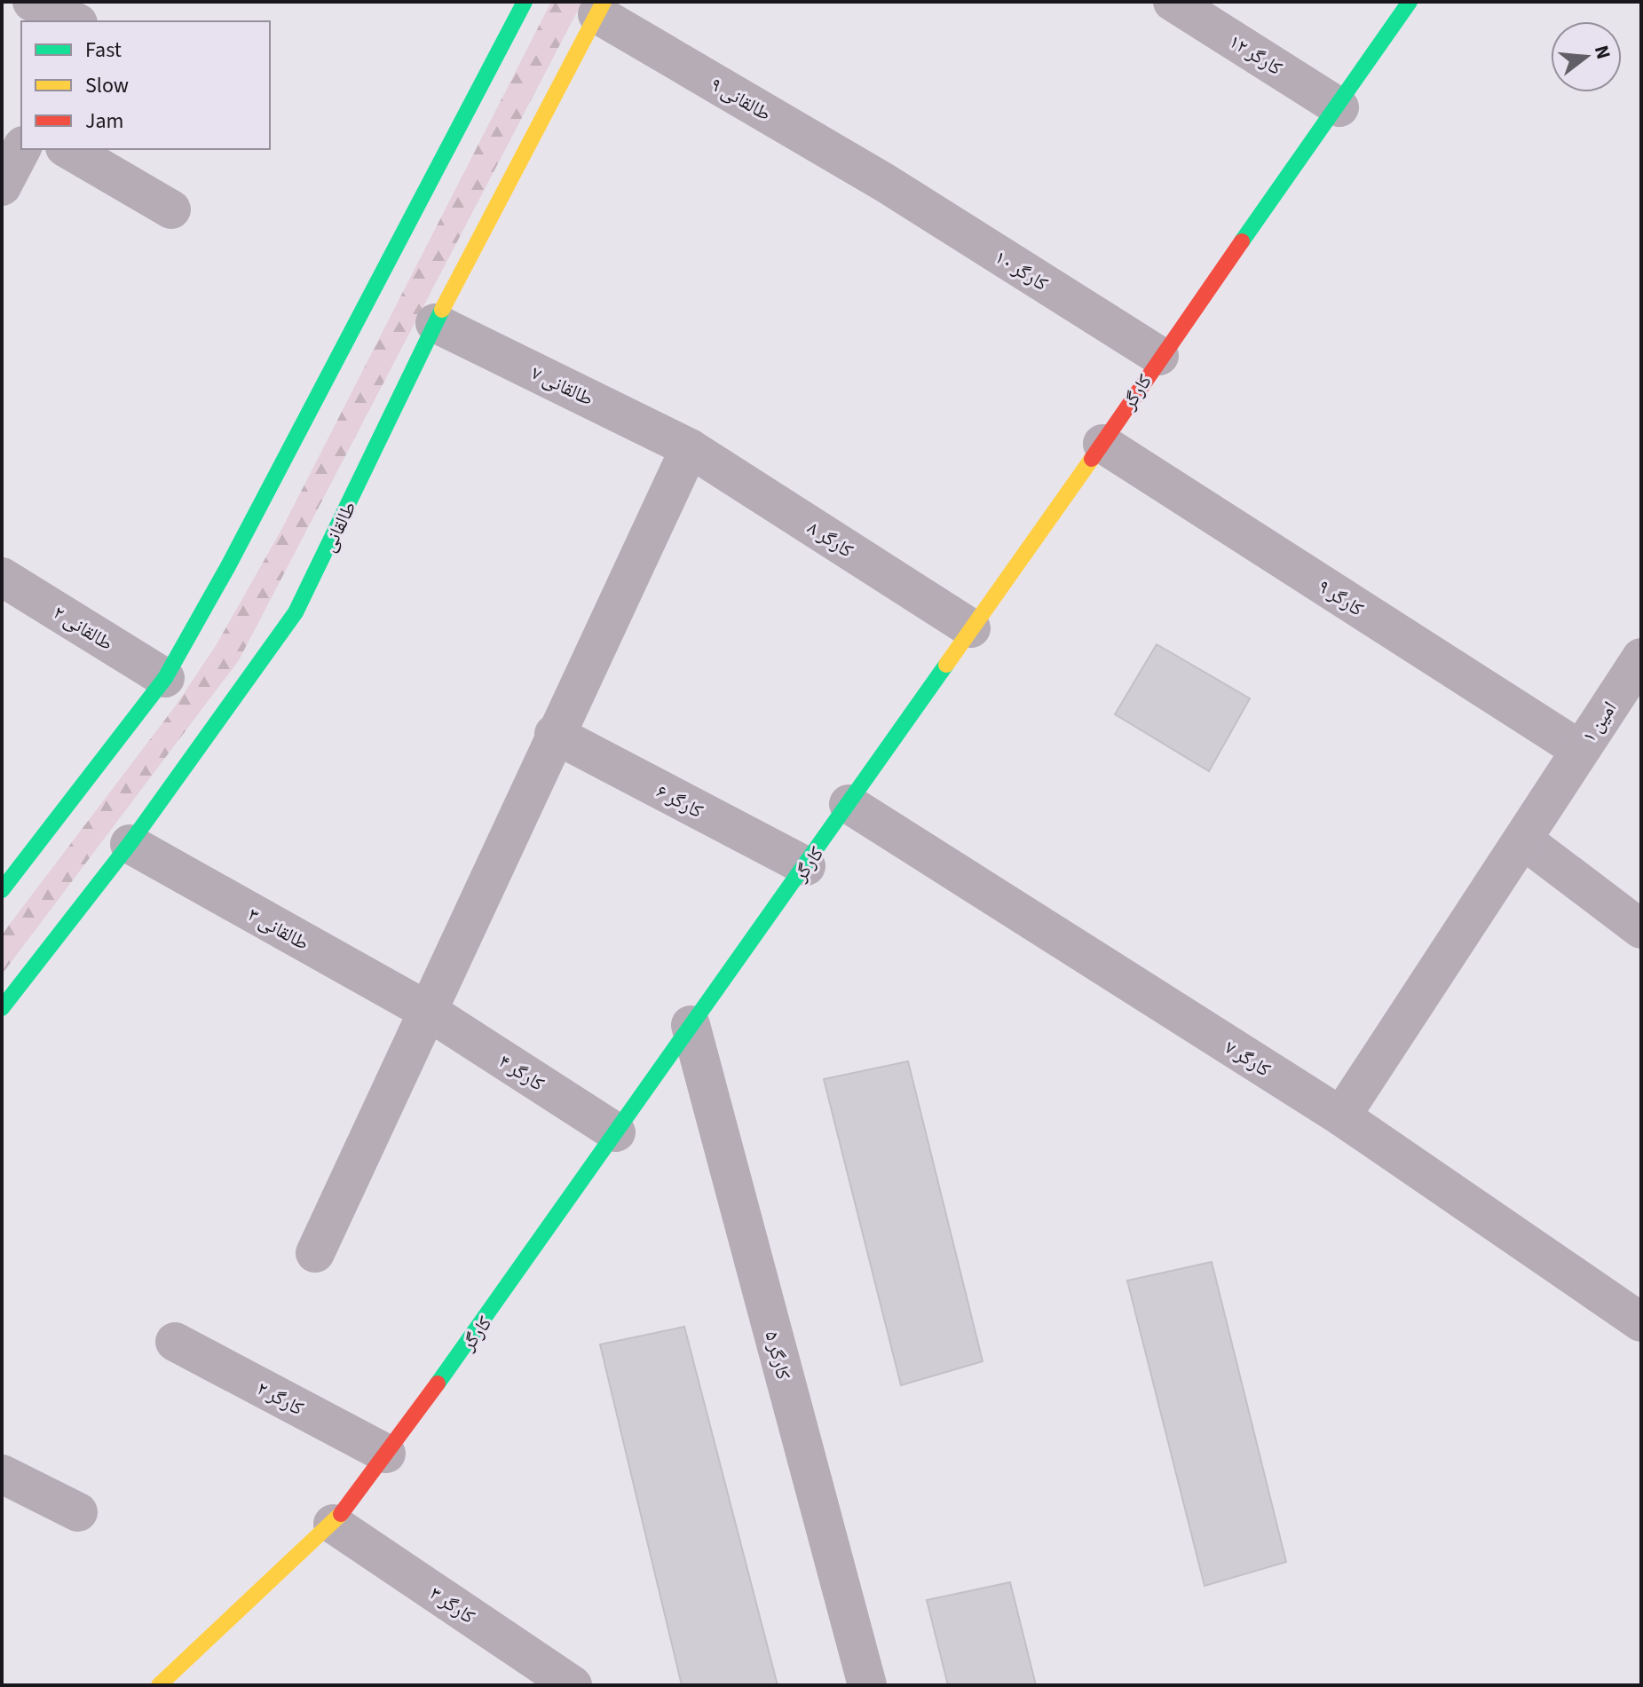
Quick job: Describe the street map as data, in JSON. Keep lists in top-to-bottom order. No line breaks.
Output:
{"streets":{"main road":["کارگر","طالقانی"],"street":["کارگر ۱۲","طالقانی ۹","کارگر ۱۰","طالقانی ۷","کارگر ۸","کارگر ۹","طالقانی ۲","امین ۱","کارگر ۶","طالقانی ۳","کارگر ۷","کارگر ۴","کارگر ۵","کارگر ۲","کارگر ۳"]},"crossings":[["کارگر ۱۲","کارگر"],["طالقانی ۹","کارگر ۱۰"],["طالقانی ۹","طالقانی"],["کارگر ۱۰","کارگر"],["طالقانی ۷","طالقانی"],["طالقانی ۷","کارگر ۸"],["کارگر","کارگر ۸"],["کارگر","کارگر ۹"],["کارگر","کارگر ۶"],["کارگر","کارگر ۷"],["کارگر","کارگر ۴"],["کارگر","کارگر ۵"],["کارگر","کارگر ۲"],["کارگر","کارگر ۳"],["طالقانی","طالقانی ۳"],["کارگر ۹","امین ۱"],["امین ۱","کارگر ۷"],["طالقانی ۳","کارگر ۴"]],"legend":["Fast","Slow","Jam"],"north":"right"}
